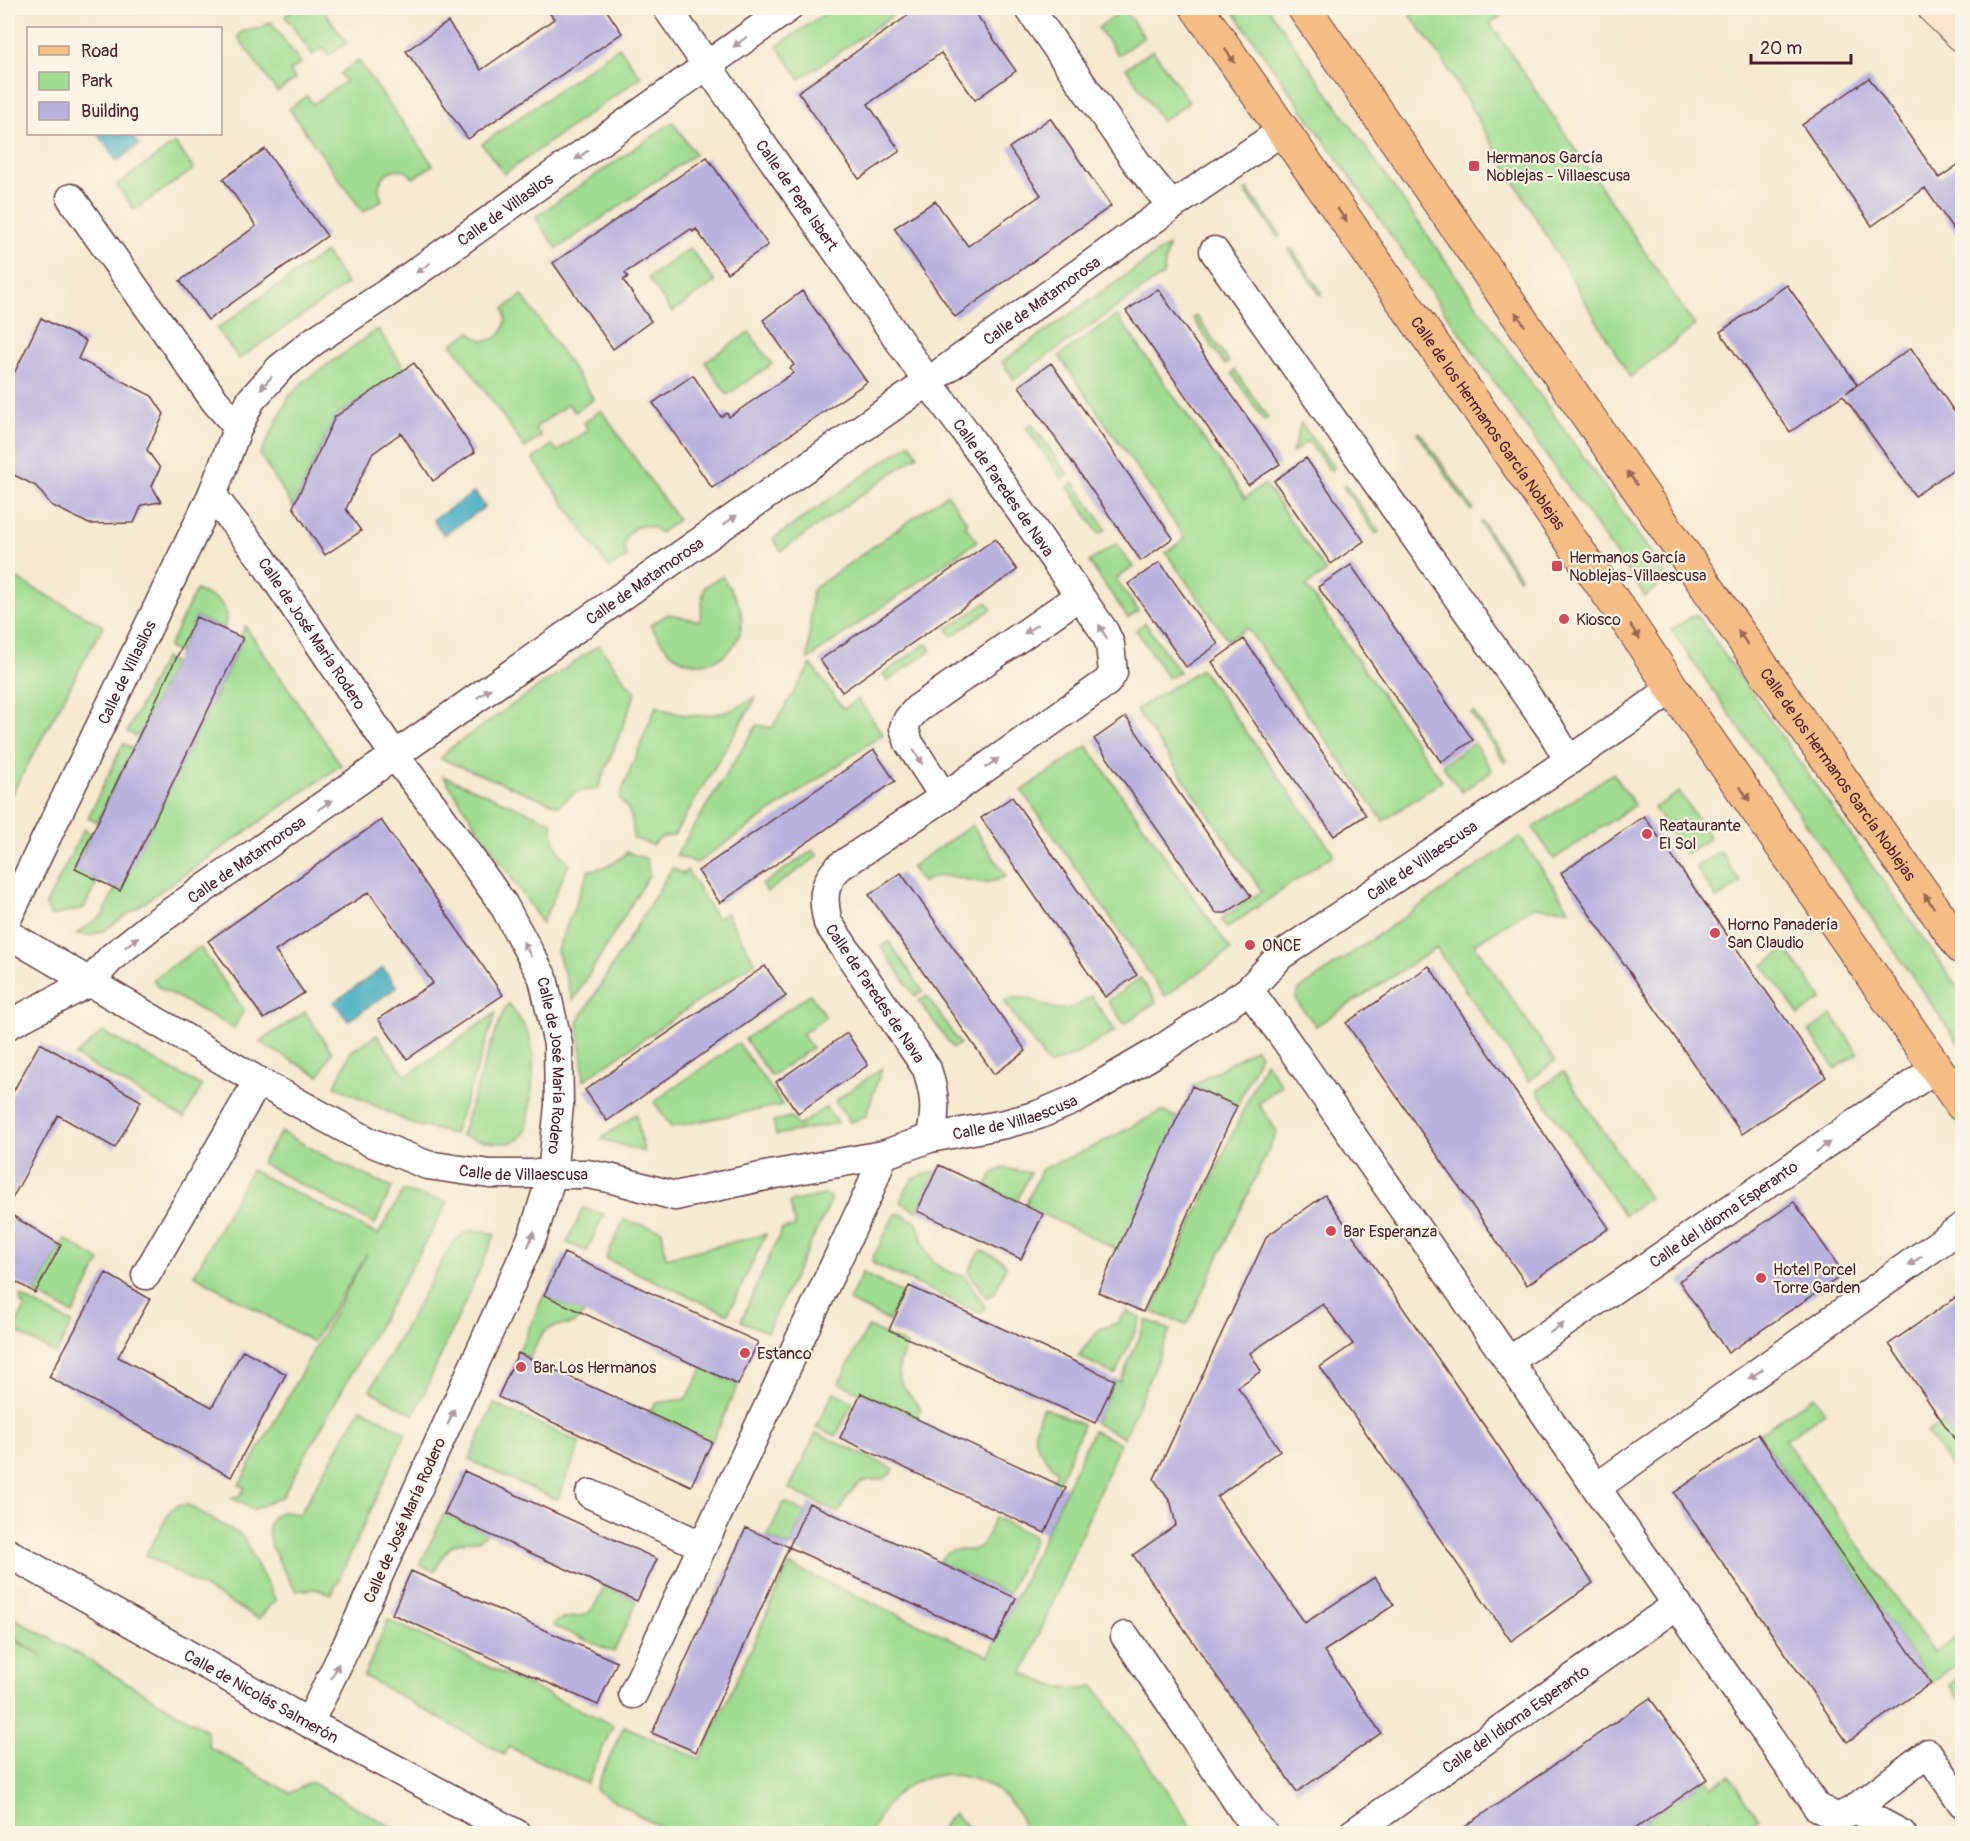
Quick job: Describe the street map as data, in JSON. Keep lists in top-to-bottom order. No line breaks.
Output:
{"streets":{"main road":["Calle de los Hermanos García Noblejas"],"street":["Calle de Pepe Isbert","Calle de Villasilos","Calle de Matamorosa","Calle de Paredes de Nava","Calle de José María Rodero","Calle de Villaescusa","Calle del Idioma Esperanto","Calle de Nicolás Salmerón"]},"crossings":[["Calle de Pepe Isbert","Calle de Villasilos"],["Calle de Pepe Isbert","Calle de Matamorosa"],["Calle de Pepe Isbert","Calle de Paredes de Nava"],["Calle de Villasilos","Calle de José María Rodero"],["Calle de Matamorosa","Calle de los Hermanos García Noblejas"],["Calle de Matamorosa","Calle de Paredes de Nava"],["Calle de Matamorosa","Calle de José María Rodero"],["Calle de Matamorosa","Calle de Villaescusa"],["Calle de los Hermanos García Noblejas","Calle de Villaescusa"],["Calle de los Hermanos García Noblejas","Calle del Idioma Esperanto"],["Calle de Paredes de Nava","Calle de Villaescusa"],["Calle de José María Rodero","Calle de Villaescusa"],["Calle de José María Rodero","Calle de Nicolás Salmerón"]],"one_way":["Calle de Villasilos","Calle de Matamorosa","Calle de José María Rodero"],"places":{"transit":["Hermanos García Noblejas - Villaescusa","Hermanos García Noblejas-Villaescusa"],"other":["Kiosco","Reataurante El Sol","Horno Panadería San Claudio","ONCE","Bar Esperanza","Hotel Porcel Torre Garden","Estanco","Bar Los Hermanos"]},"legend":["Road","Park","Building"],"scale_bar":"20 m"}
